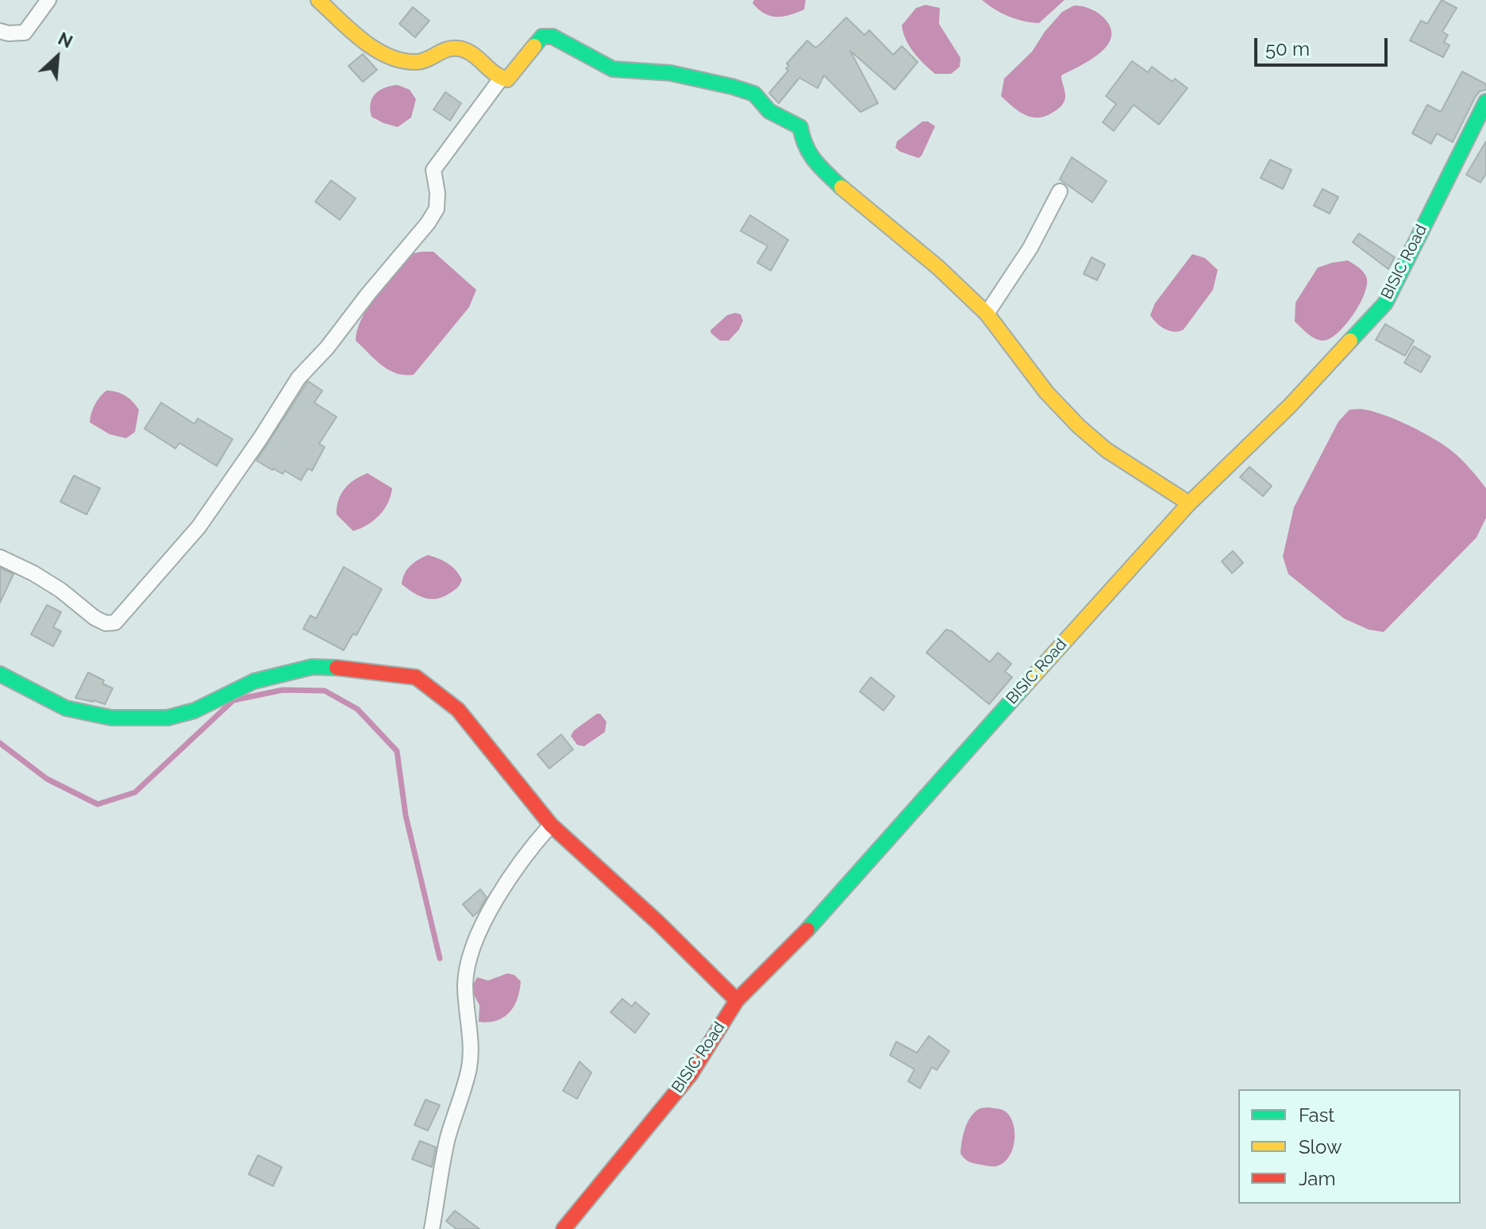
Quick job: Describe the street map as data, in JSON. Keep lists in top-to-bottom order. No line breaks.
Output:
{"streets":{"street":["BISIC Road"]},"legend":["Fast","Slow","Jam"],"scale_bar":"50 m","north":"top right"}
